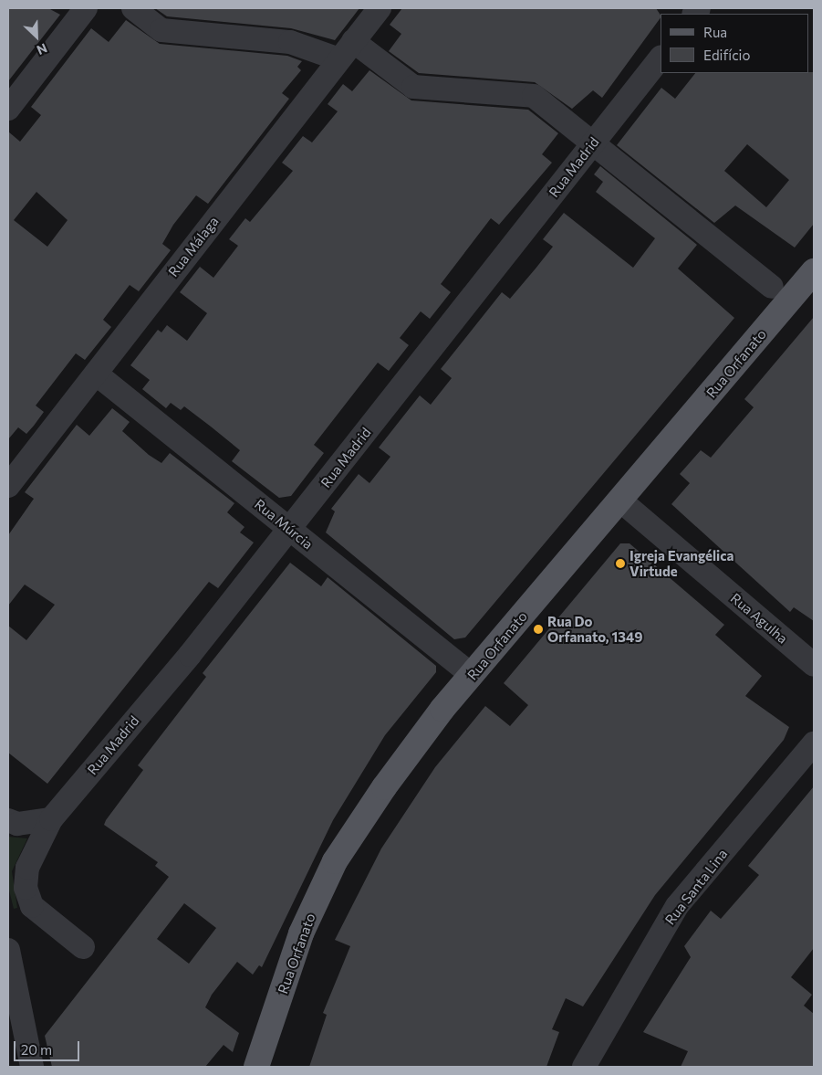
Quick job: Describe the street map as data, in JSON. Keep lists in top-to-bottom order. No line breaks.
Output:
{"streets":{"main road":["Rua Orfanato"],"street":["Rua Madrid","Rua Málaga","Rua Múrcia","Rua Agulha","Rua Santa Lina"]},"crossings":[["Rua Madrid","Rua Múrcia"],["Rua Málaga","Rua Múrcia"],["Rua Orfanato","Rua Múrcia"],["Rua Orfanato","Rua Agulha"]],"places":["Igreja Evangélica Virtude","Rua Do Orfanato, 1349"],"legend":["Rua","Edifício"],"scale_bar":"20 m","north":"bottom right"}
